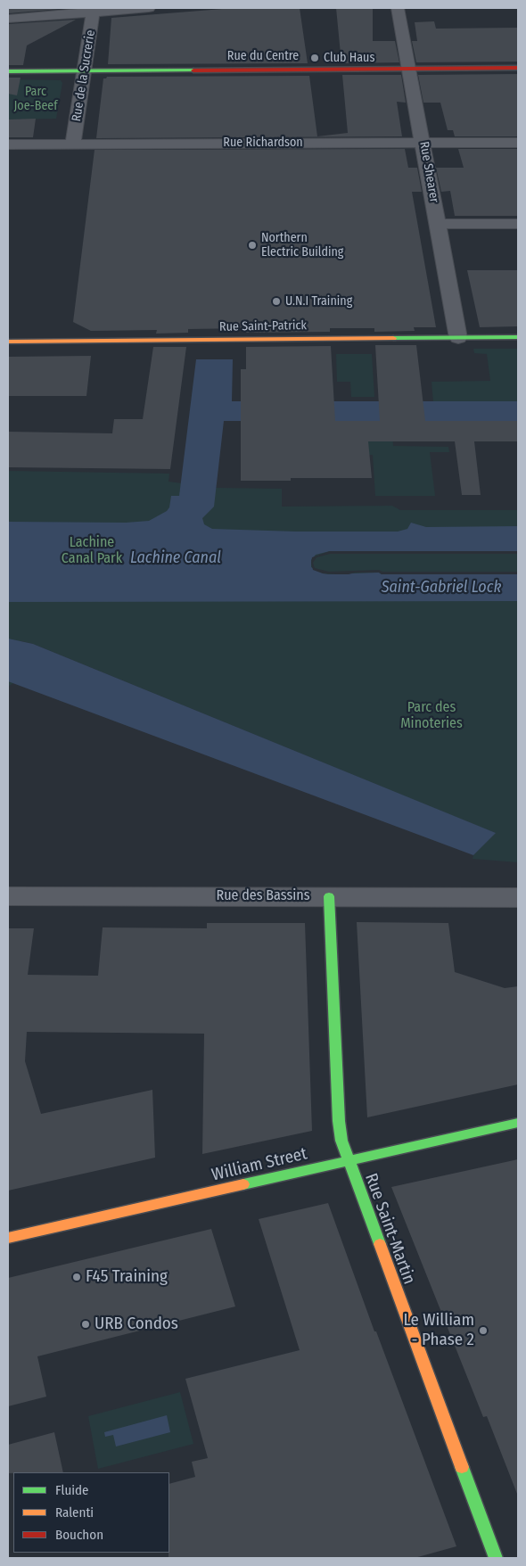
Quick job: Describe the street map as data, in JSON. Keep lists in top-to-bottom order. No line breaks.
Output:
{"streets":{"street":["Rue du Centre","Rue de la Sucrerie","Rue Richardson","Rue Shearer","Rue Saint-Patrick","Rue des Bassins","William Street","Rue Saint-Martin"]},"crossings":[["Rue du Centre","Rue de la Sucrerie"],["Rue du Centre","Rue Shearer"],["Rue de la Sucrerie","Rue Richardson"],["Rue Richardson","Rue Shearer"],["Rue Shearer","Rue Saint-Patrick"],["Rue des Bassins","Rue Saint-Martin"],["William Street","Rue Saint-Martin"]],"water":["Lachine Canal","Saint-Gabriel Lock"],"parks":["Parc Joe-Beef","Lachine Canal Park","Parc des Minoteries"],"places":["Club Haus","Northern Electric Building","U.N.I Training","F45 Training","URB Condos","Le William - Phase 2"],"legend":["Fluide","Ralenti","Bouchon"]}
